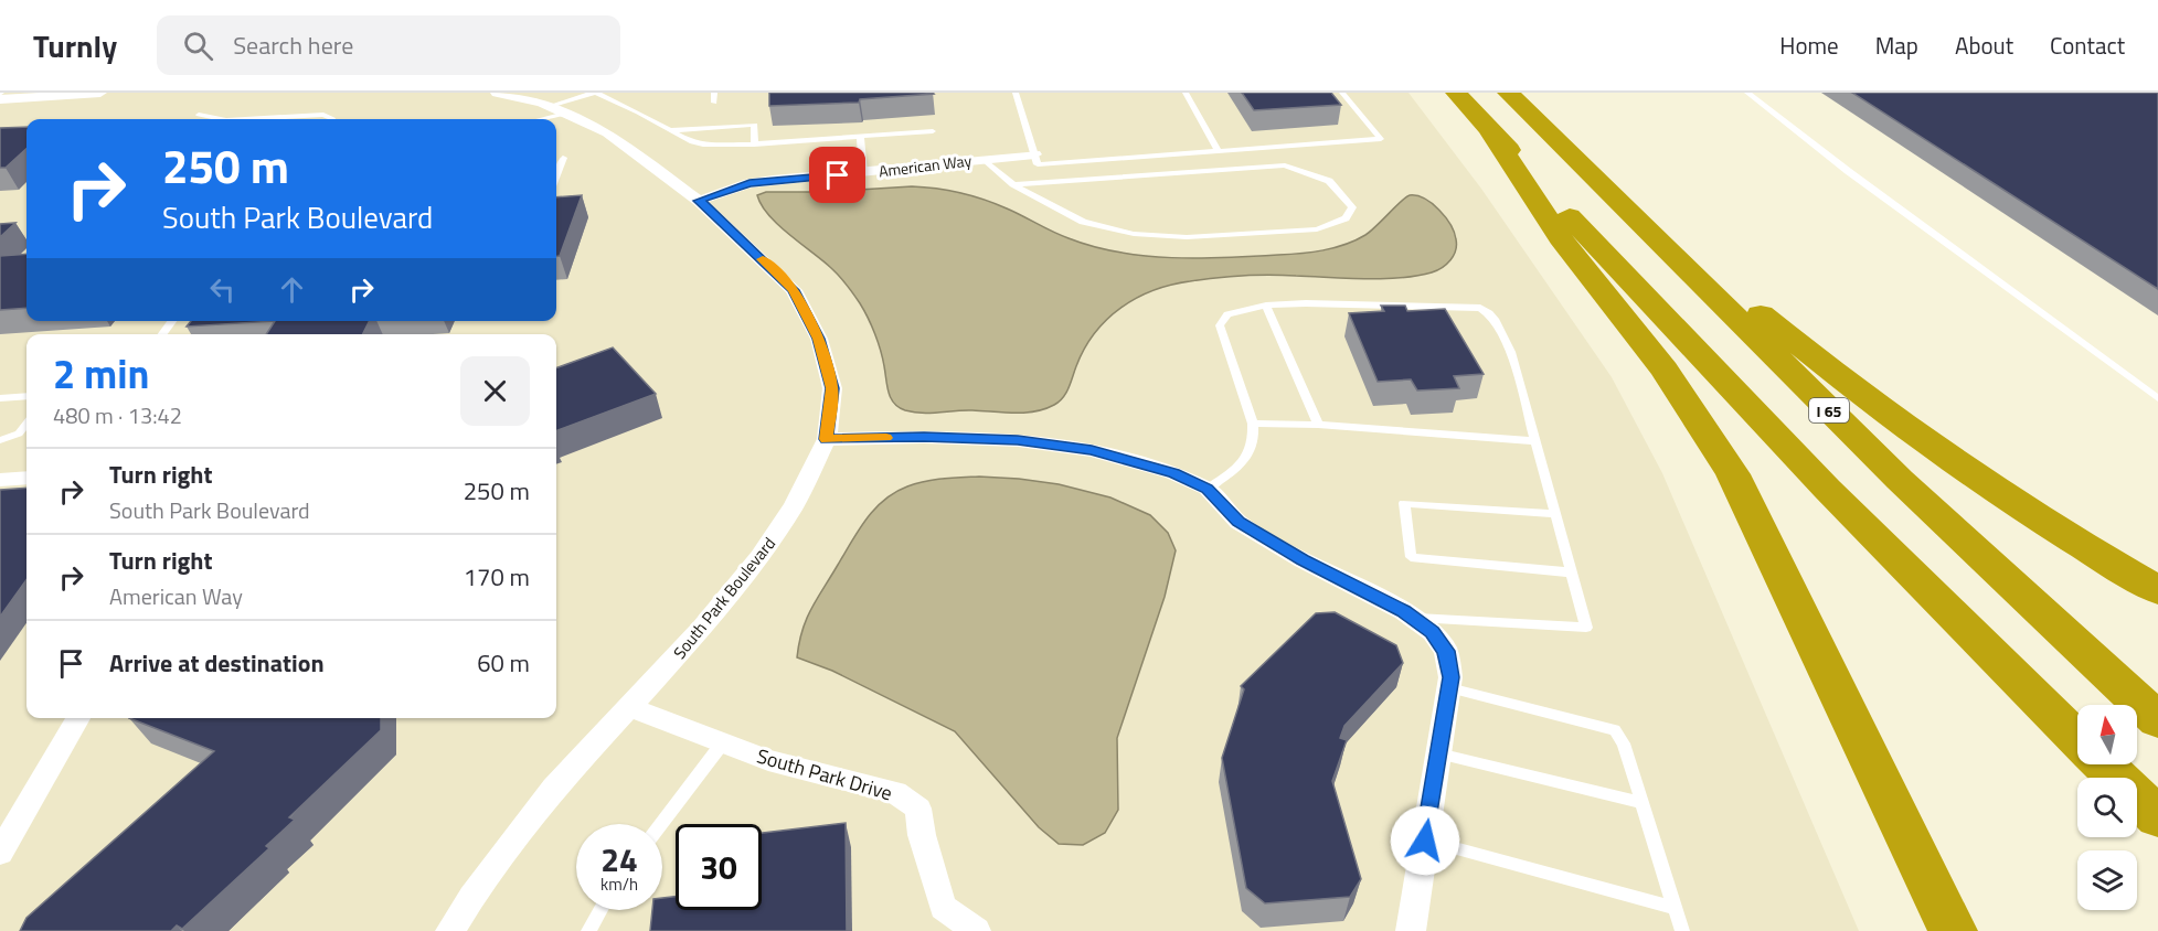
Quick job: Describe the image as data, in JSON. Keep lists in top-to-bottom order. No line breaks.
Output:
{"streets":{"highway":["I 65"],"street":["American Way","South Park Boulevard","South Park Drive"]},"crossings":[["American Way","South Park Boulevard"],["South Park Boulevard","South Park Drive"]],"north":"top","page":{"header":"Turnly","search":"Search here","nav":["Home","Map","About","Contact"],"turn":["250 m","South Park Boulevard"],"heading":["2 min","480 m · 13:42"],"list":[{"name":"Turn right","note":"South Park Boulevard","value":"250 m"},{"name":"Turn right","note":"American Way","value":"170 m"},{"name":"Arrive at destination","value":"60 m"}],"speed":"24 km/h","limit":"30"}}
